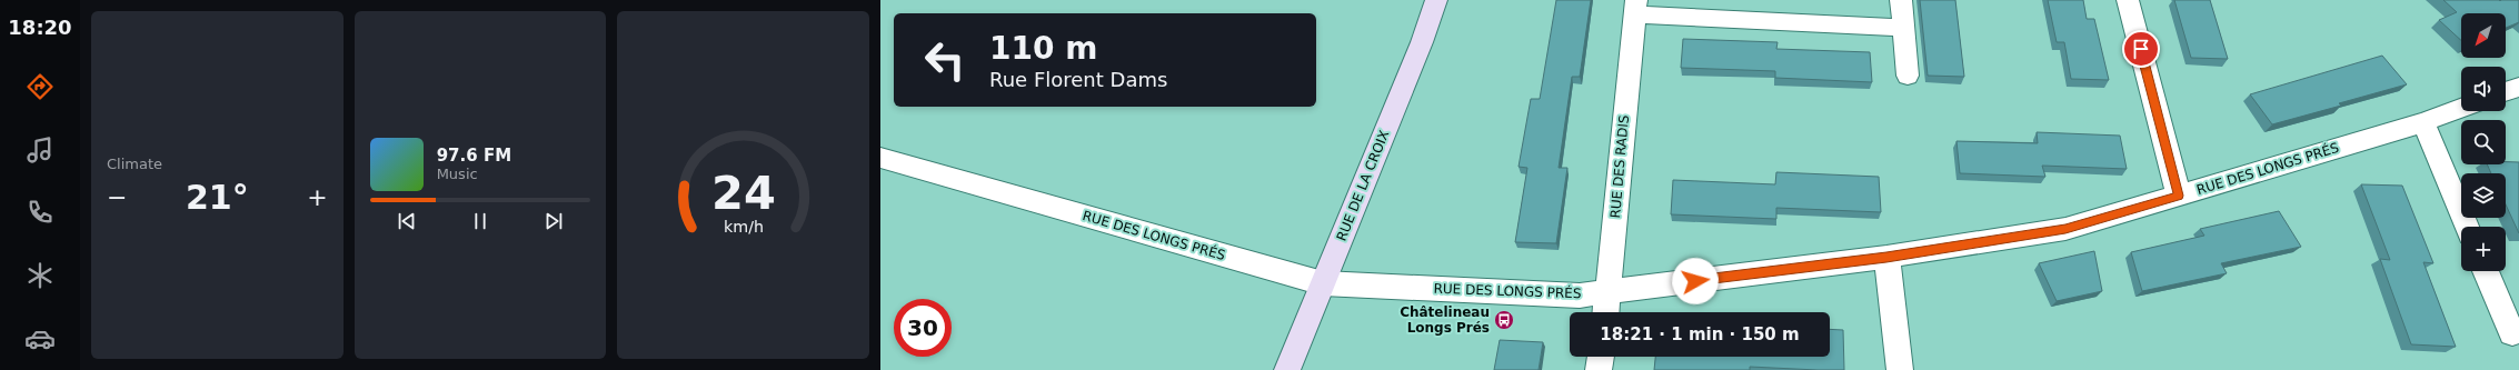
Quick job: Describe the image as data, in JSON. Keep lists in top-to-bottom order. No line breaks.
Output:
{"streets":{"street":["RUE DES RADIS","RUE DES LONGS PRÉS","RUE DE LA CROIX"]},"crossings":[["RUE DES RADIS","RUE DES LONGS PRÉS"],["RUE DES LONGS PRÉS","RUE DE LA CROIX"]],"places":{"bus stop":["Châtelineau Longs Prés"]},"north":"bottom left","page":{"tabs":"18:20","tile":"Climate","map_buttons":"+","turn":["110 m","Rue Florent Dams"],"song":["97.6 FM","Music"],"heat":["−","21°","+"],"limit":"30","trip":"18:21 · 1 min · 150 m","gauge":["24","km/h"]}}
